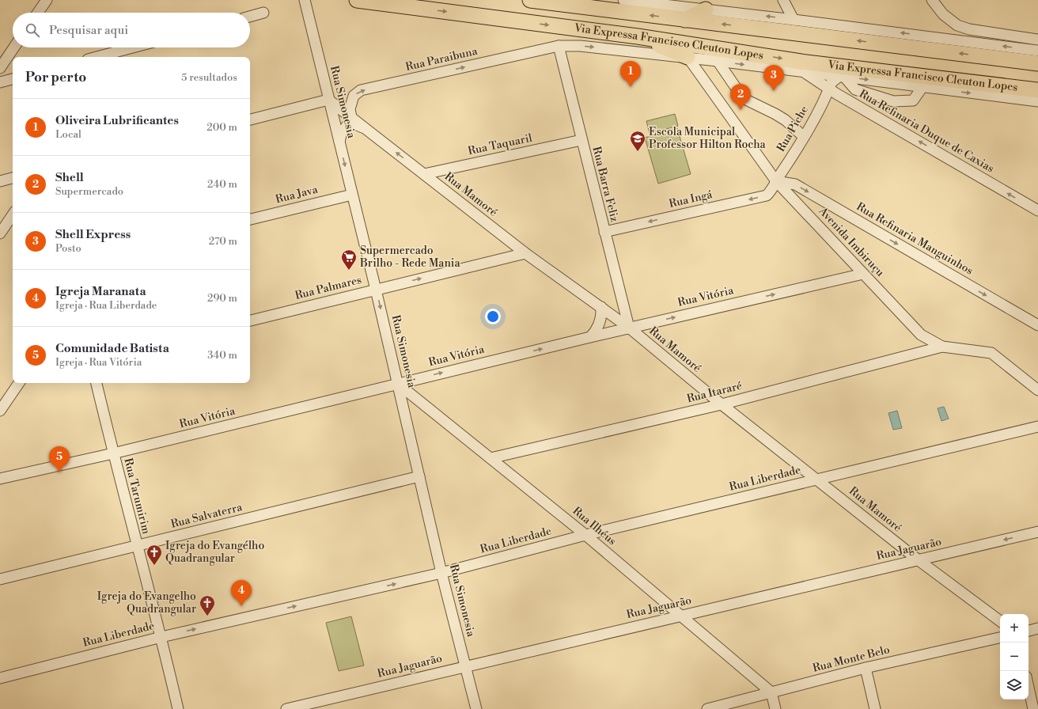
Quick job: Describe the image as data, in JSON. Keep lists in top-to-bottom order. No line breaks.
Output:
{"streets":{"highway":["Via Expressa Francisco Cleuton Lopes"],"street":["Rua Paraibuna","Rua Simonesia","Rua Piche","Rua Refinaria Duque de Caxias","Rua Taquaril","Rua Barra Feliz","Rua Java","Rua Mamoré","Rua Ingá","Rua Refinaria Manguinhos","Avenida Imbiruçu","Rua Palmares","Rua Vitória","Rua Itararé","Rua Liberdade","Rua Tarumirim","Rua Salvaterra","Rua Ilhéus","Rua Jaguarão","Rua Monte Belo"]},"crossings":[["Rua Paraibuna","Rua Piche"],["Rua Paraibuna","Rua Refinaria Duque de Caxias"],["Rua Paraibuna","Rua Barra Feliz"],["Rua Paraibuna","Rua Mamoré"],["Rua Paraibuna","Avenida Imbiruçu"],["Rua Simonesia","Rua Java"],["Rua Simonesia","Rua Mamoré"],["Rua Simonesia","Rua Palmares"],["Rua Simonesia","Rua Vitória"],["Rua Simonesia","Rua Liberdade"],["Rua Simonesia","Rua Salvaterra"],["Rua Simonesia","Rua Ilhéus"],["Rua Simonesia","Rua Jaguarão"],["Rua Piche","Rua Refinaria Duque de Caxias"],["Rua Piche","Rua Ingá"],["Rua Piche","Rua Refinaria Manguinhos"],["Rua Piche","Avenida Imbiruçu"],["Rua Taquaril","Rua Barra Feliz"],["Rua Taquaril","Rua Mamoré"],["Rua Barra Feliz","Rua Mamoré"],["Rua Barra Feliz","Rua Ingá"],["Rua Barra Feliz","Rua Vitória"],["Rua Mamoré","Rua Palmares"],["Rua Mamoré","Rua Vitória"],["Rua Mamoré","Rua Itararé"],["Rua Mamoré","Rua Liberdade"],["Rua Mamoré","Rua Jaguarão"],["Rua Ingá","Rua Refinaria Manguinhos"],["Rua Ingá","Avenida Imbiruçu"],["Rua Refinaria Manguinhos","Avenida Imbiruçu"],["Avenida Imbiruçu","Rua Vitória"],["Avenida Imbiruçu","Rua Itararé"],["Rua Vitória","Rua Tarumirim"],["Rua Vitória","Rua Ilhéus"],["Rua Itararé","Rua Ilhéus"],["Rua Liberdade","Rua Tarumirim"],["Rua Liberdade","Rua Ilhéus"],["Rua Tarumirim","Rua Salvaterra"],["Rua Ilhéus","Rua Jaguarão"],["Rua Ilhéus","Rua Monte Belo"]],"one_way":["Rua Refinaria Duque de Caxias","Rua Ingá","Rua Refinaria Manguinhos","Rua Palmares","Rua Vitória"],"places":{"school or university":["Escola Municipal Professor Hilton Rocha"],"supermarket":["Supermercado Brilho - Rede Mania"],"church":["Igreja do Evangélho Quadrangular","Igreja do Evangelho Quadrangular"]},"page":{"search":"Pesquisar aqui","heading":["Por perto","5 resultados"],"pins":["1","3","2","5","4"],"list":[{"mark":"1","name":"Oliveira Lubrificantes","note":"Local","value":"200 m"},{"mark":"2","name":"Shell","note":"Supermercado","value":"240 m"},{"mark":"3","name":"Shell Express","note":"Posto","value":"270 m"},{"mark":"4","name":"Igreja Maranata","note":"Igreja · Rua Liberdade","value":"290 m"},{"mark":"5","name":"Comunidade Batista","note":"Igreja · Rua Vitória","value":"340 m"}],"map_buttons":["+","−"]}}
